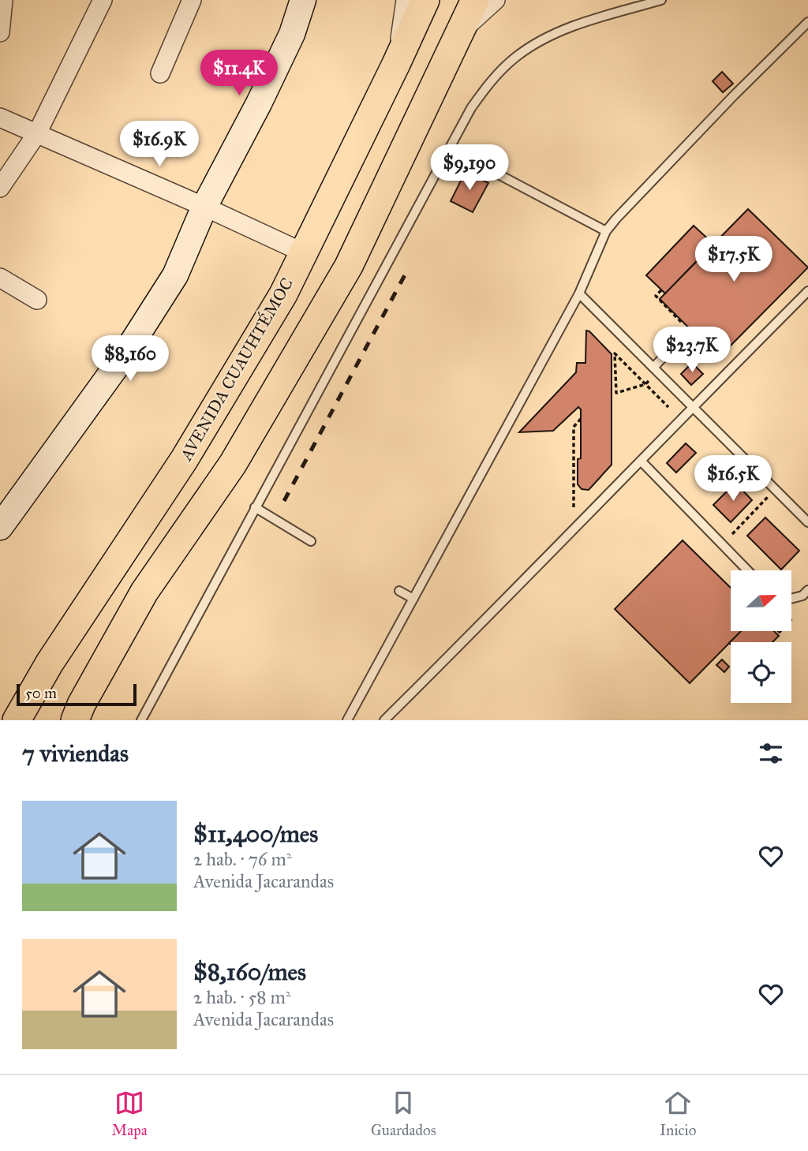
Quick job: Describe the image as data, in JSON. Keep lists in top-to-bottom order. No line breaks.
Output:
{"streets":{"main road":["AVENIDA CUAUHTÉMOC"]},"scale_bar":"50 m","north":"right","page":{"price":["$11.4K","$16.9K","$9,190","$17.5K","$23.7K","$8,160","$16.5K"],"scale":"50 m","heading":"7 viviendas","list":[{"name":"$11,400/mes","note":"2 hab. · 76 m² · Avenida Jacarandas"},{"name":"$8,160/mes","note":"2 hab. · 58 m² · Avenida Jacarandas"}],"tabs":["Mapa","Guardados","Inicio"]}}
